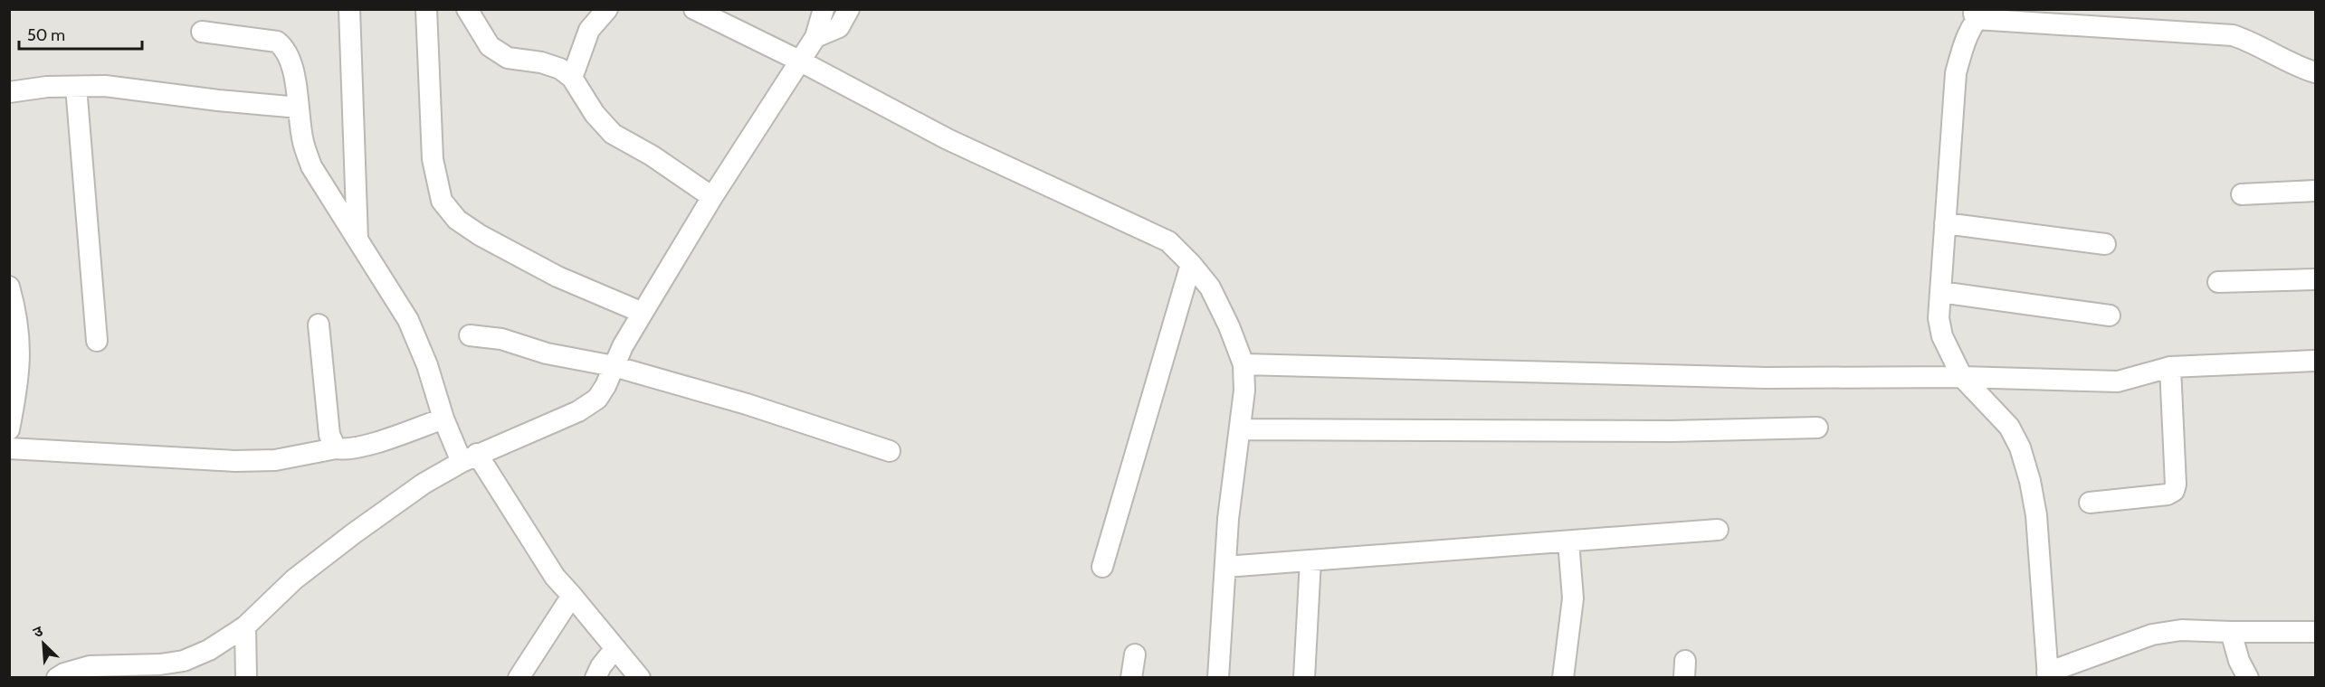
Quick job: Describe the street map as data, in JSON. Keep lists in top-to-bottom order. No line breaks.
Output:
{"scale_bar":"50 m","north":"top left"}
